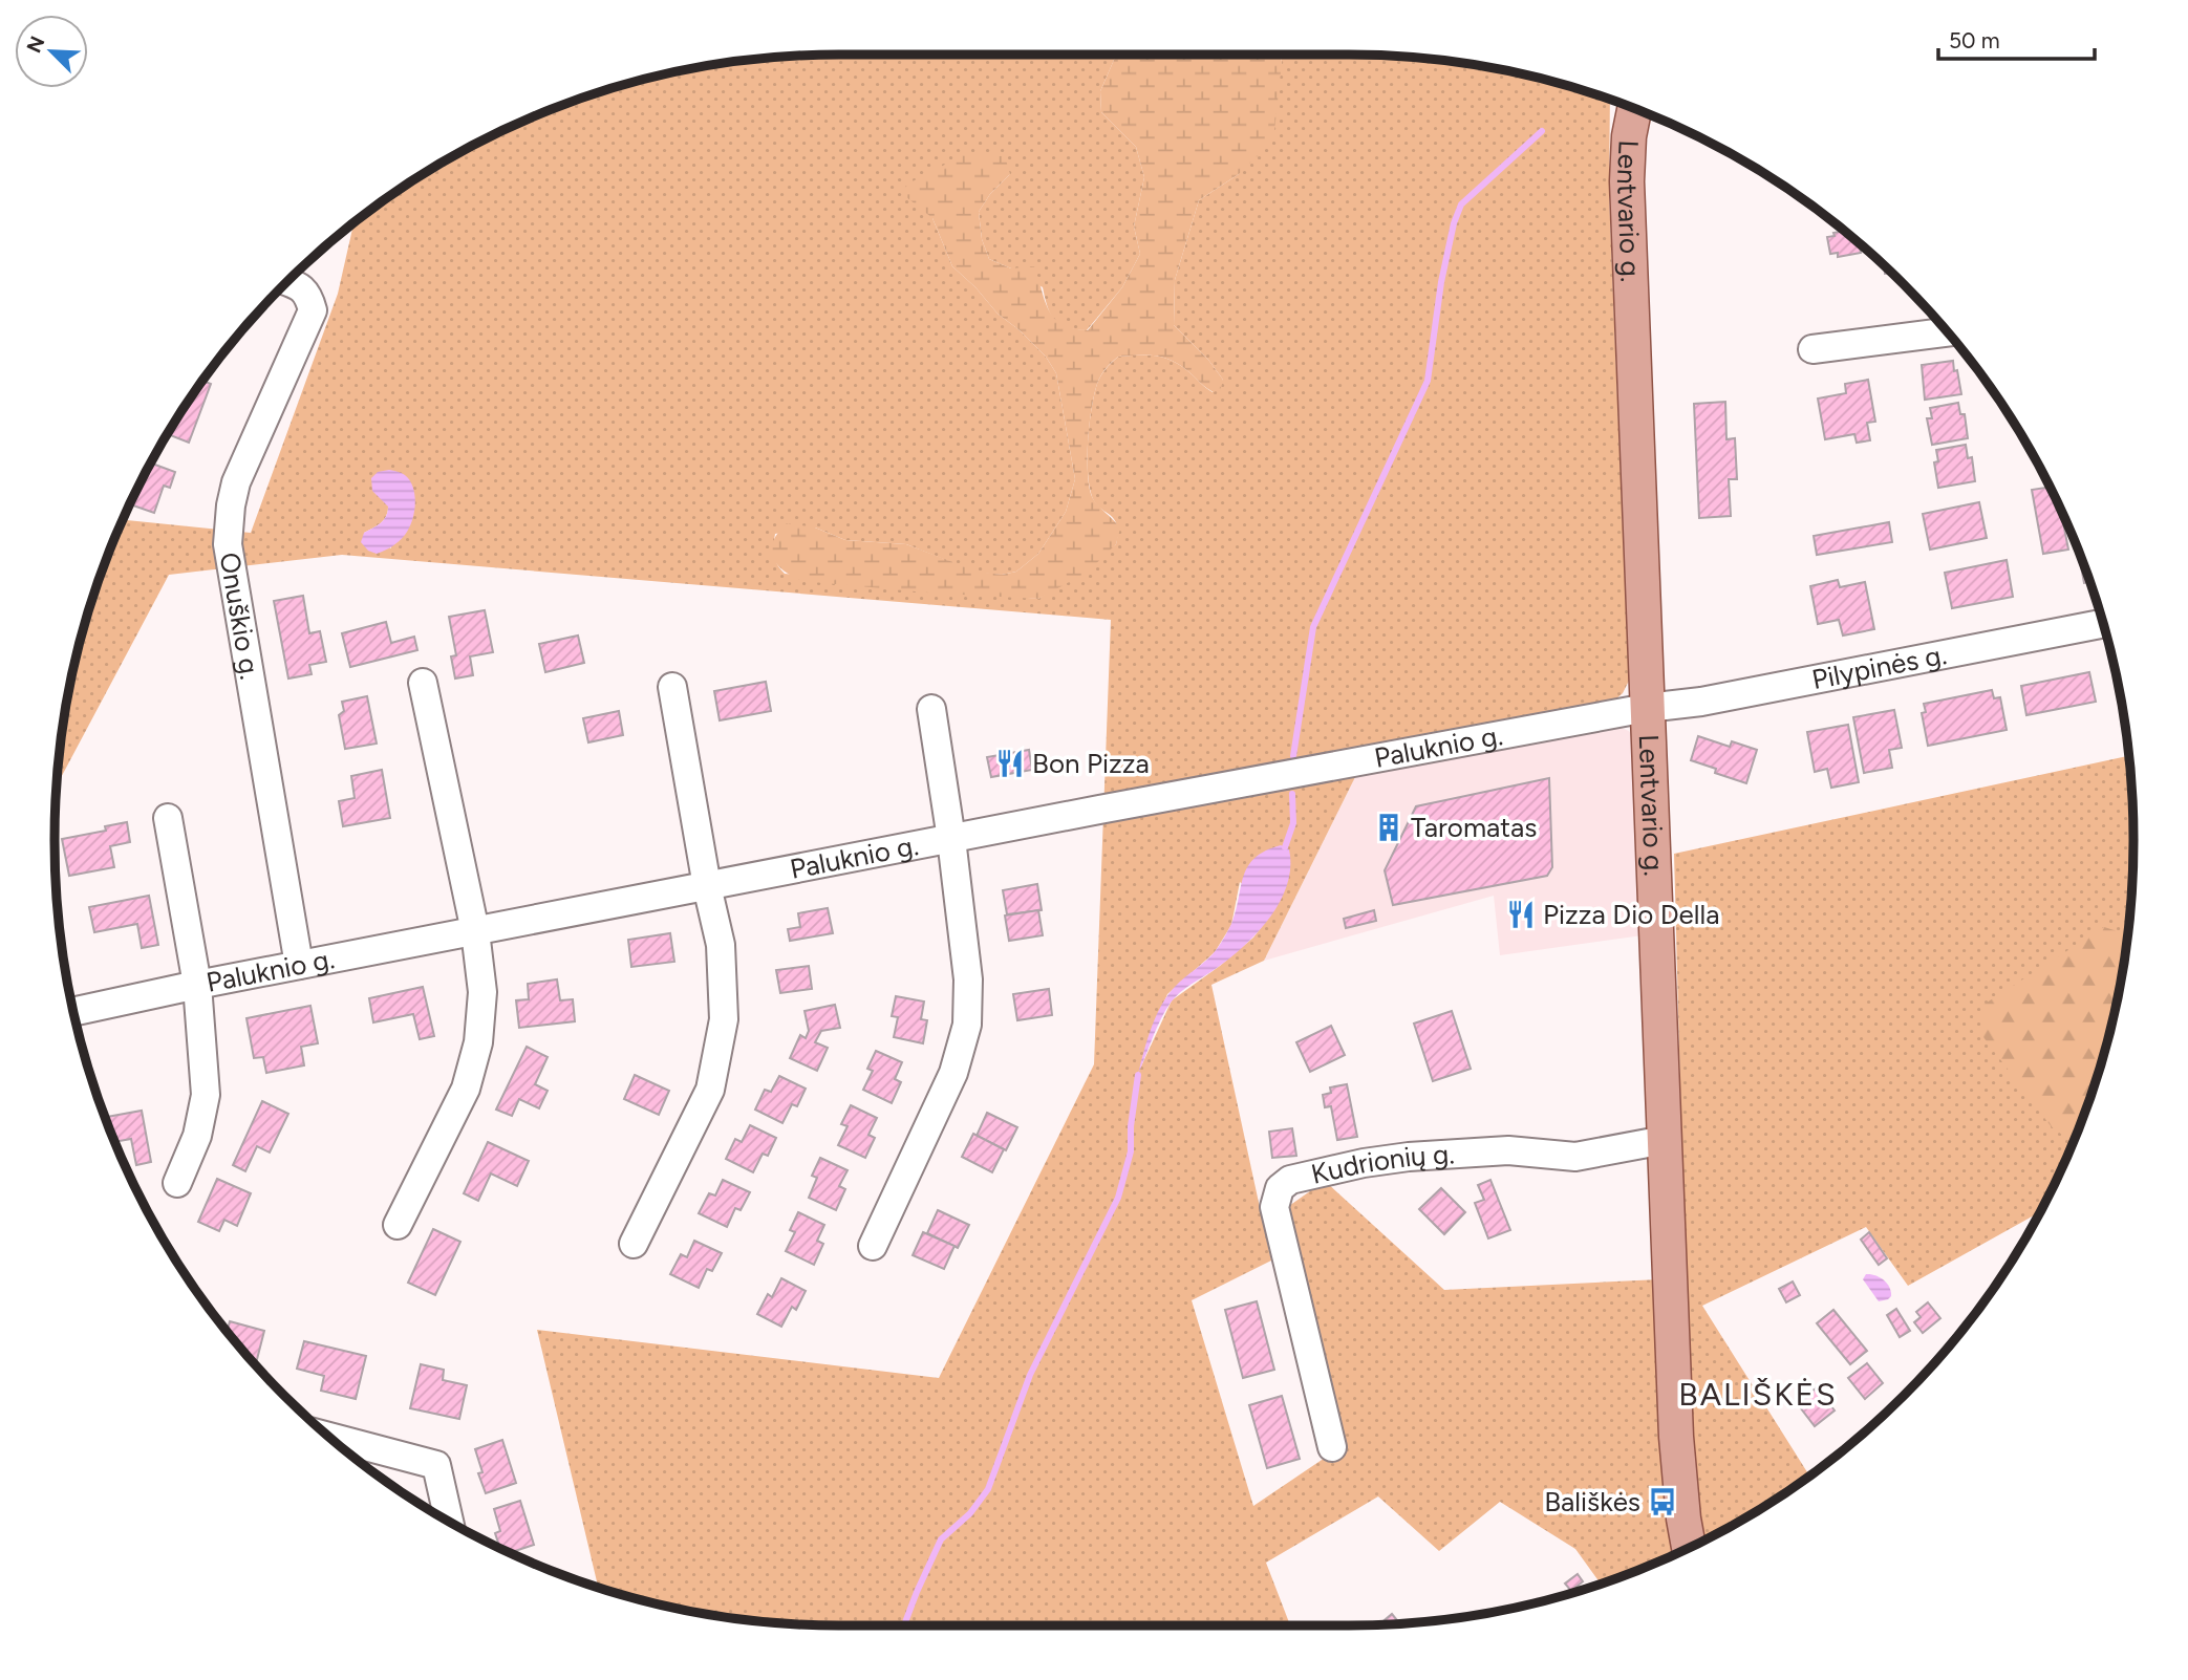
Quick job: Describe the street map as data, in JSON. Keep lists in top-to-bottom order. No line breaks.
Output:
{"streets":{"main road":["Lentvario g."],"street":["Onuškio g.","Pilypinės g.","Paluknio g.","Kudrionių g."]},"crossings":[["Lentvario g.","Pilypinės g."],["Lentvario g.","Paluknio g."],["Lentvario g.","Kudrionių g."],["Onuškio g.","Paluknio g."],["Pilypinės g.","Paluknio g."]],"districts":["BALIŠKĖS"],"places":{"restaurant":["Bon Pizza","Pizza Dio Della"],"building":["Taromatas"],"bus stop":["Bališkės"]},"scale_bar":"50 m","north":"top left"}
